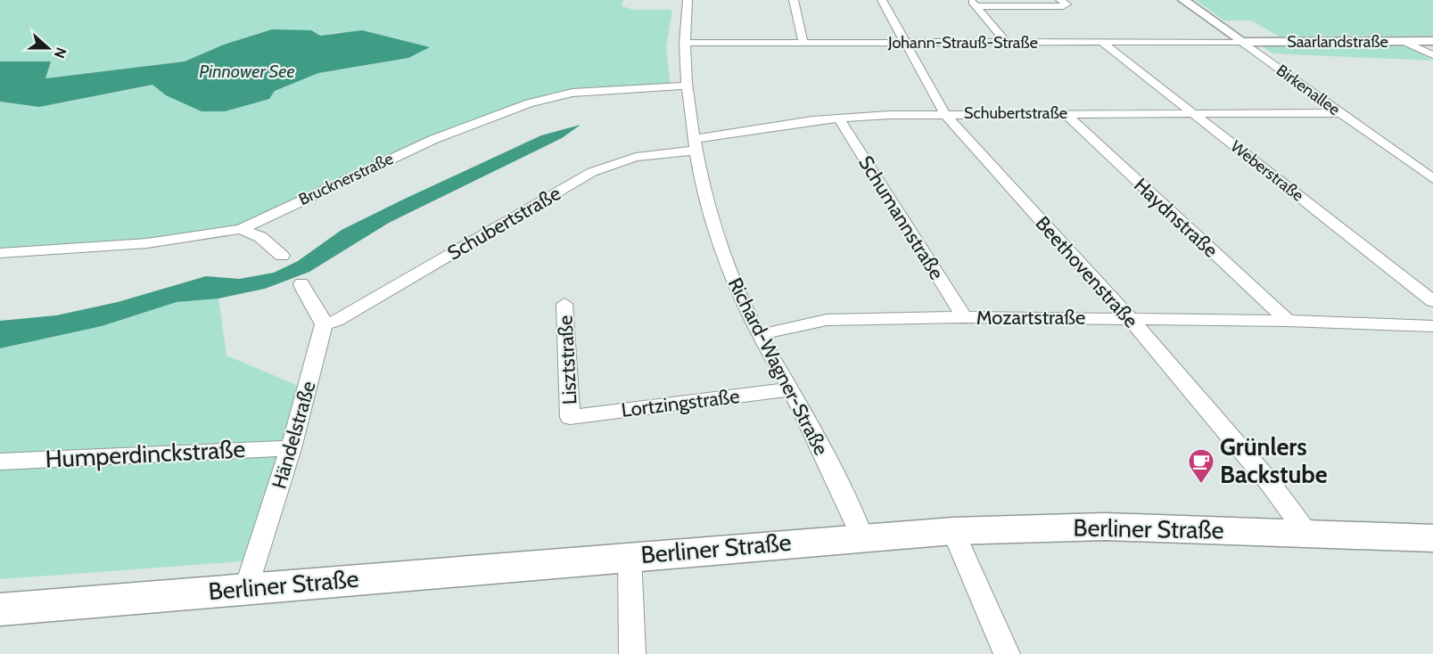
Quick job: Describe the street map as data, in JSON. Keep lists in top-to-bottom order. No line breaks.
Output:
{"streets":{"main road":["Saarlandstraße","Birkenallee","Berliner Straße"],"street":["Johann-Strauß-Straße","Schubertstraße","Weberstraße","Brucknerstraße","Schumannstraße","Haydnstraße","Beethovenstraße","Mozartstraße","Lisztstraße","Richard-Wagner-Straße","Lortzingstraße","Händelstraße","Humperdinckstraße"]},"crossings":[["Saarlandstraße","Johann-Strauß-Straße"],["Saarlandstraße","Birkenallee"],["Johann-Strauß-Straße","Birkenallee"],["Johann-Strauß-Straße","Weberstraße"],["Johann-Strauß-Straße","Beethovenstraße"],["Johann-Strauß-Straße","Richard-Wagner-Straße"],["Birkenallee","Schubertstraße"],["Schubertstraße","Weberstraße"],["Schubertstraße","Schumannstraße"],["Schubertstraße","Haydnstraße"],["Schubertstraße","Beethovenstraße"],["Schubertstraße","Richard-Wagner-Straße"],["Schubertstraße","Händelstraße"],["Brucknerstraße","Richard-Wagner-Straße"],["Schumannstraße","Mozartstraße"],["Haydnstraße","Mozartstraße"],["Beethovenstraße","Mozartstraße"],["Beethovenstraße","Berliner Straße"],["Mozartstraße","Richard-Wagner-Straße"],["Lisztstraße","Lortzingstraße"],["Richard-Wagner-Straße","Lortzingstraße"],["Richard-Wagner-Straße","Berliner Straße"],["Händelstraße","Humperdinckstraße"],["Händelstraße","Berliner Straße"]],"water":["Pinnower See"],"places":{"cafe":["Grünlers Backstube"]},"north":"right"}
